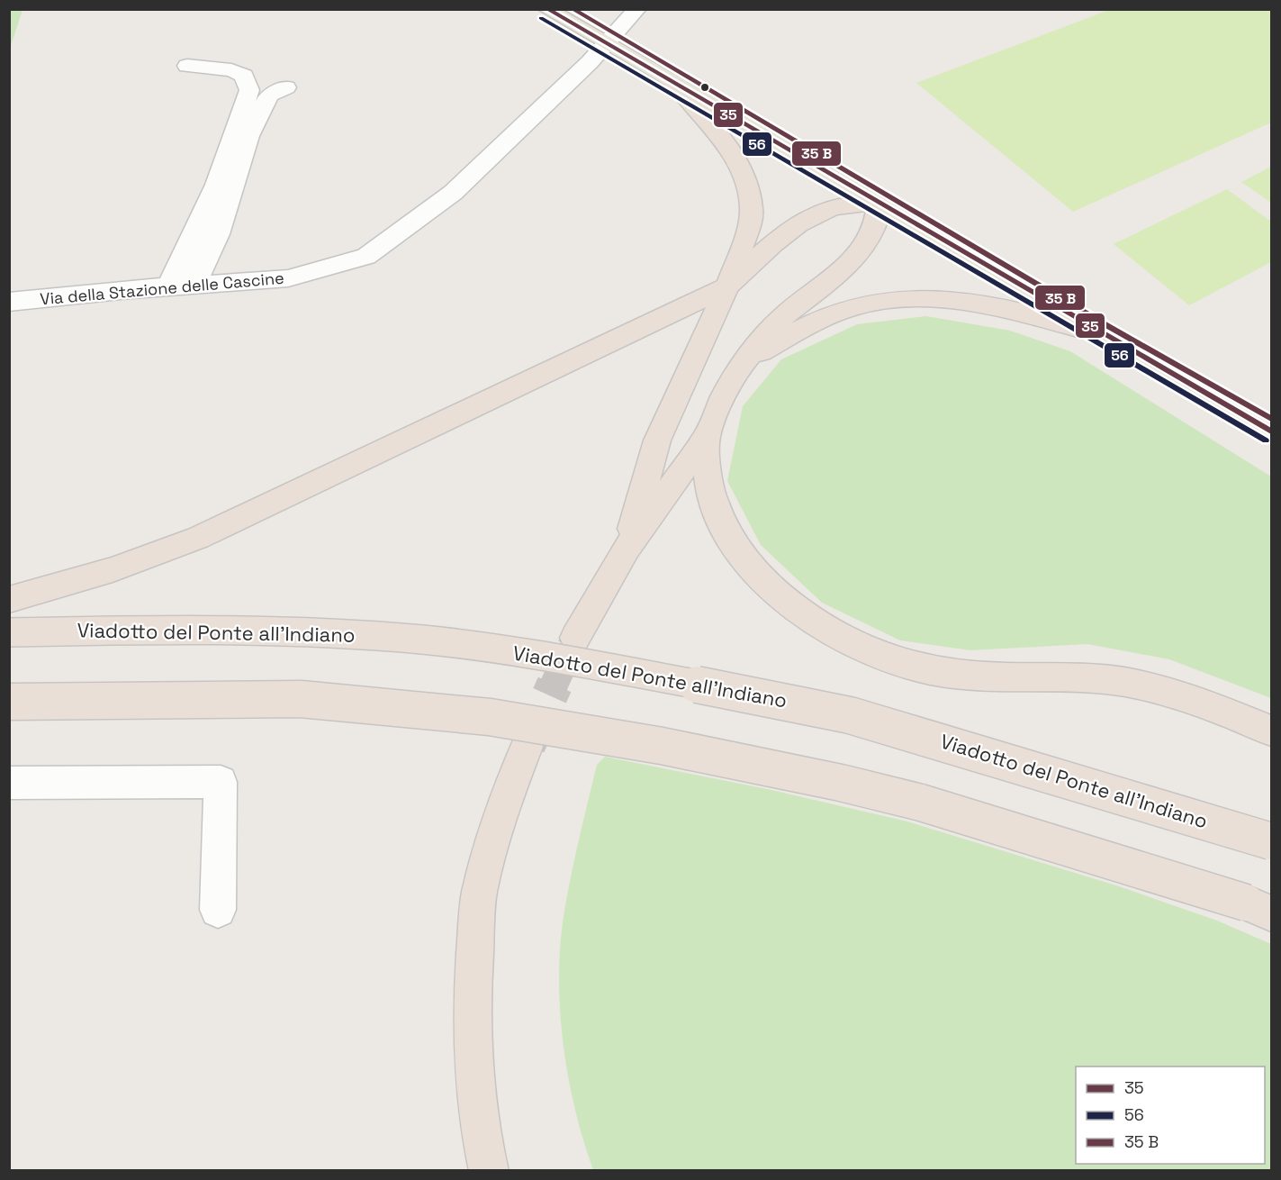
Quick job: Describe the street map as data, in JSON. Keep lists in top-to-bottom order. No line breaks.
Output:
{"streets":{"highway":["Viadotto del Ponte all'Indiano"],"street":["Via della Stazione delle Cascine"]},"lines":["transit line 35","transit line 56"],"legend":["35","56","35 B"]}
